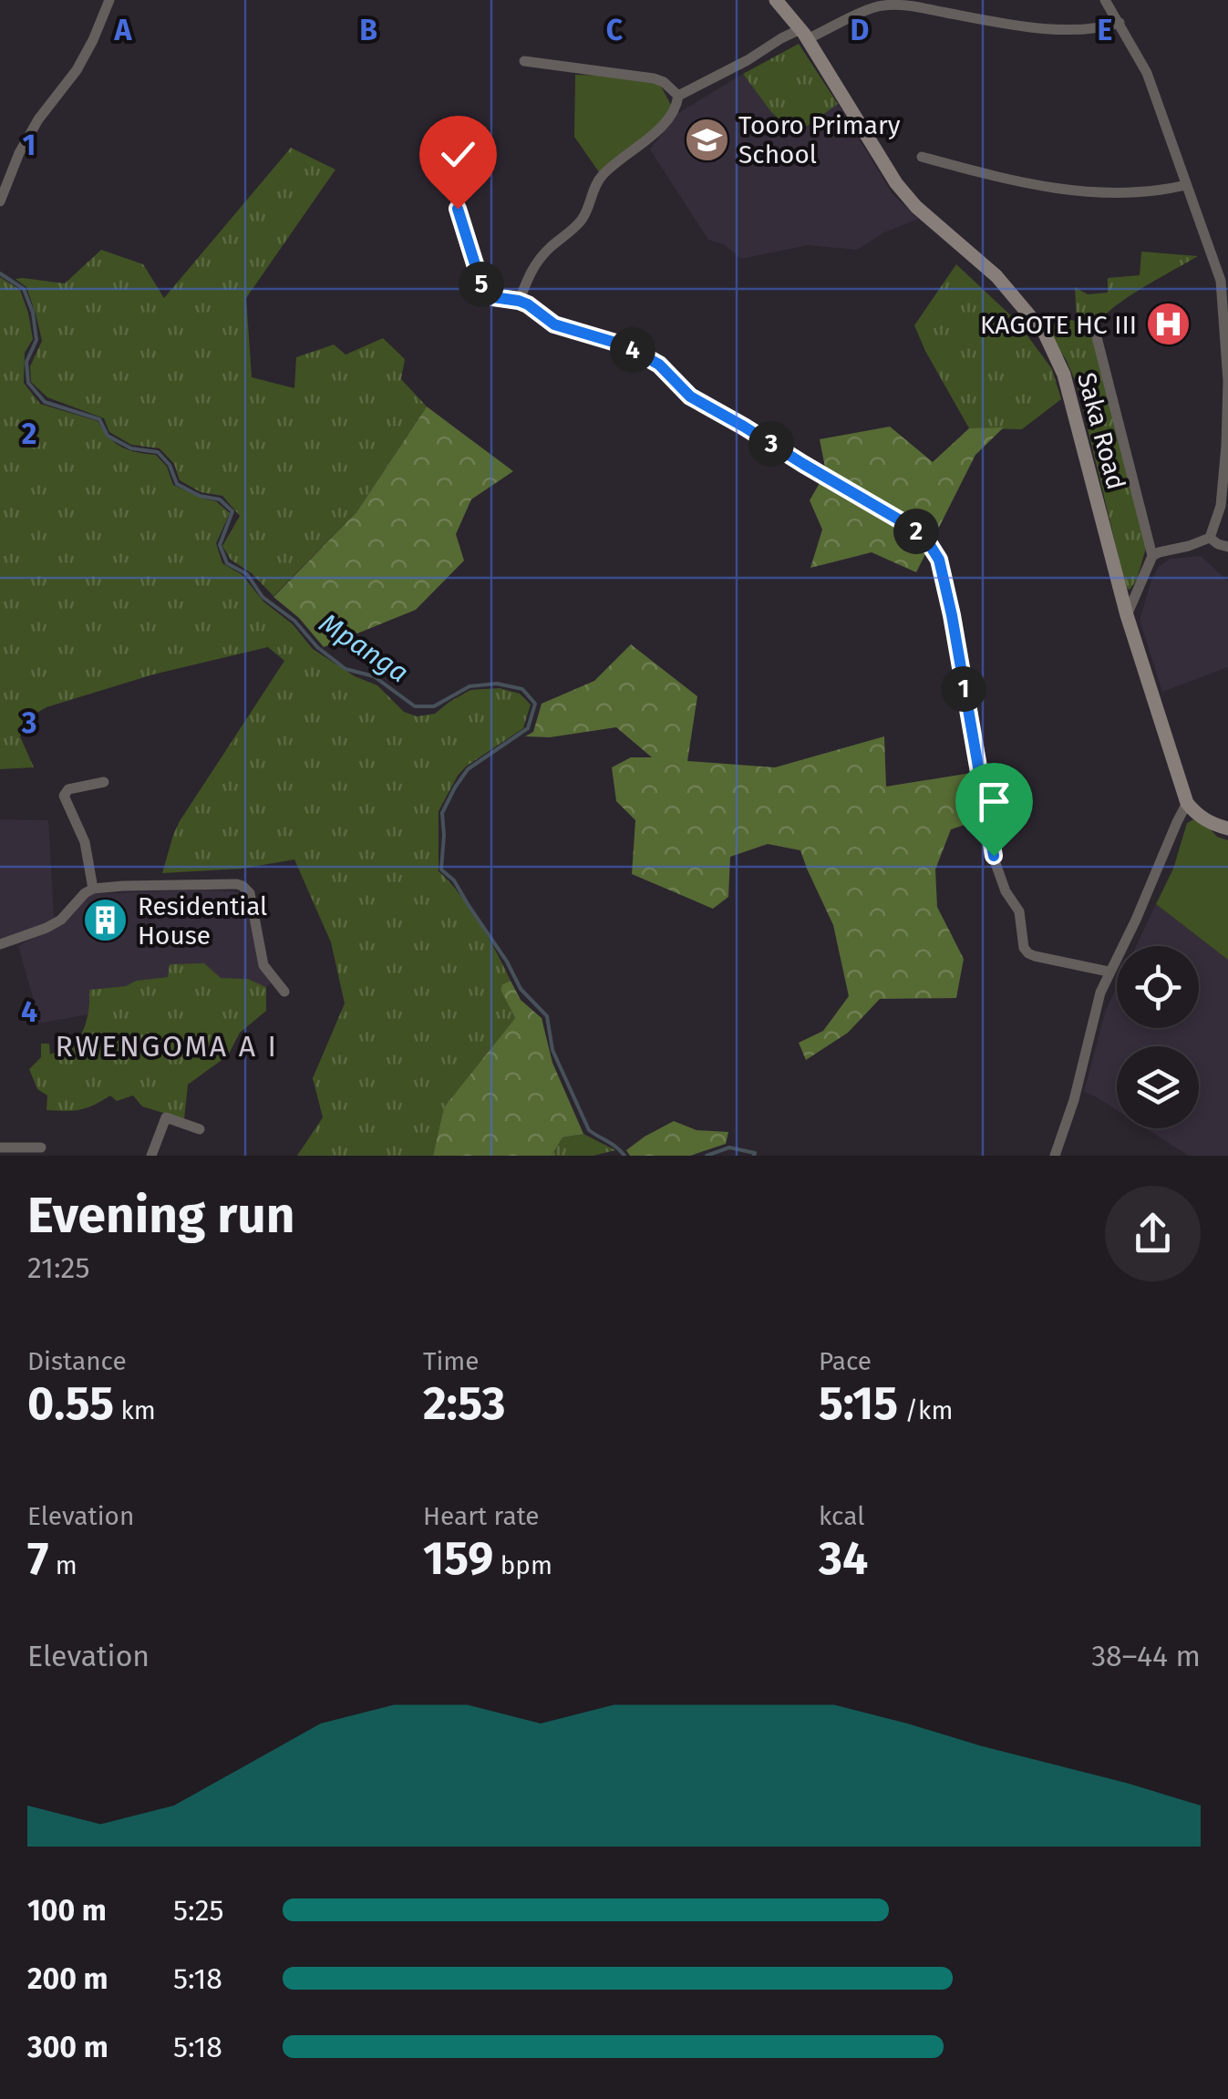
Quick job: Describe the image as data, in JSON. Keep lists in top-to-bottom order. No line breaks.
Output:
{"streets":{"main road":["Saka Road"]},"districts":["RWENGOMA A I"],"water":["Mpanga"],"places":{"school or university":["Tooro Primary School"],"hospital":["KAGOTE HC III"],"building":["Residential House"]},"page":{"pins":["5","4","3","2","1"],"heading":["Evening run","21:25"],"stats":[["Distance","0.55 km"],["Time","2:53"],["Pace","5:15 /km"],["Elevation","7 m"],["Heart rate","159 bpm"],["kcal","34"]],"chart":["Elevation","38–44 m"],"list":[{"name":"100 m","note":"5:25"},{"name":"200 m","note":"5:18"},{"name":"300 m","note":"5:18"}]},"grid":{"columns":["A","B","C","D","E"],"rows":["1","2","3","4"]}}
